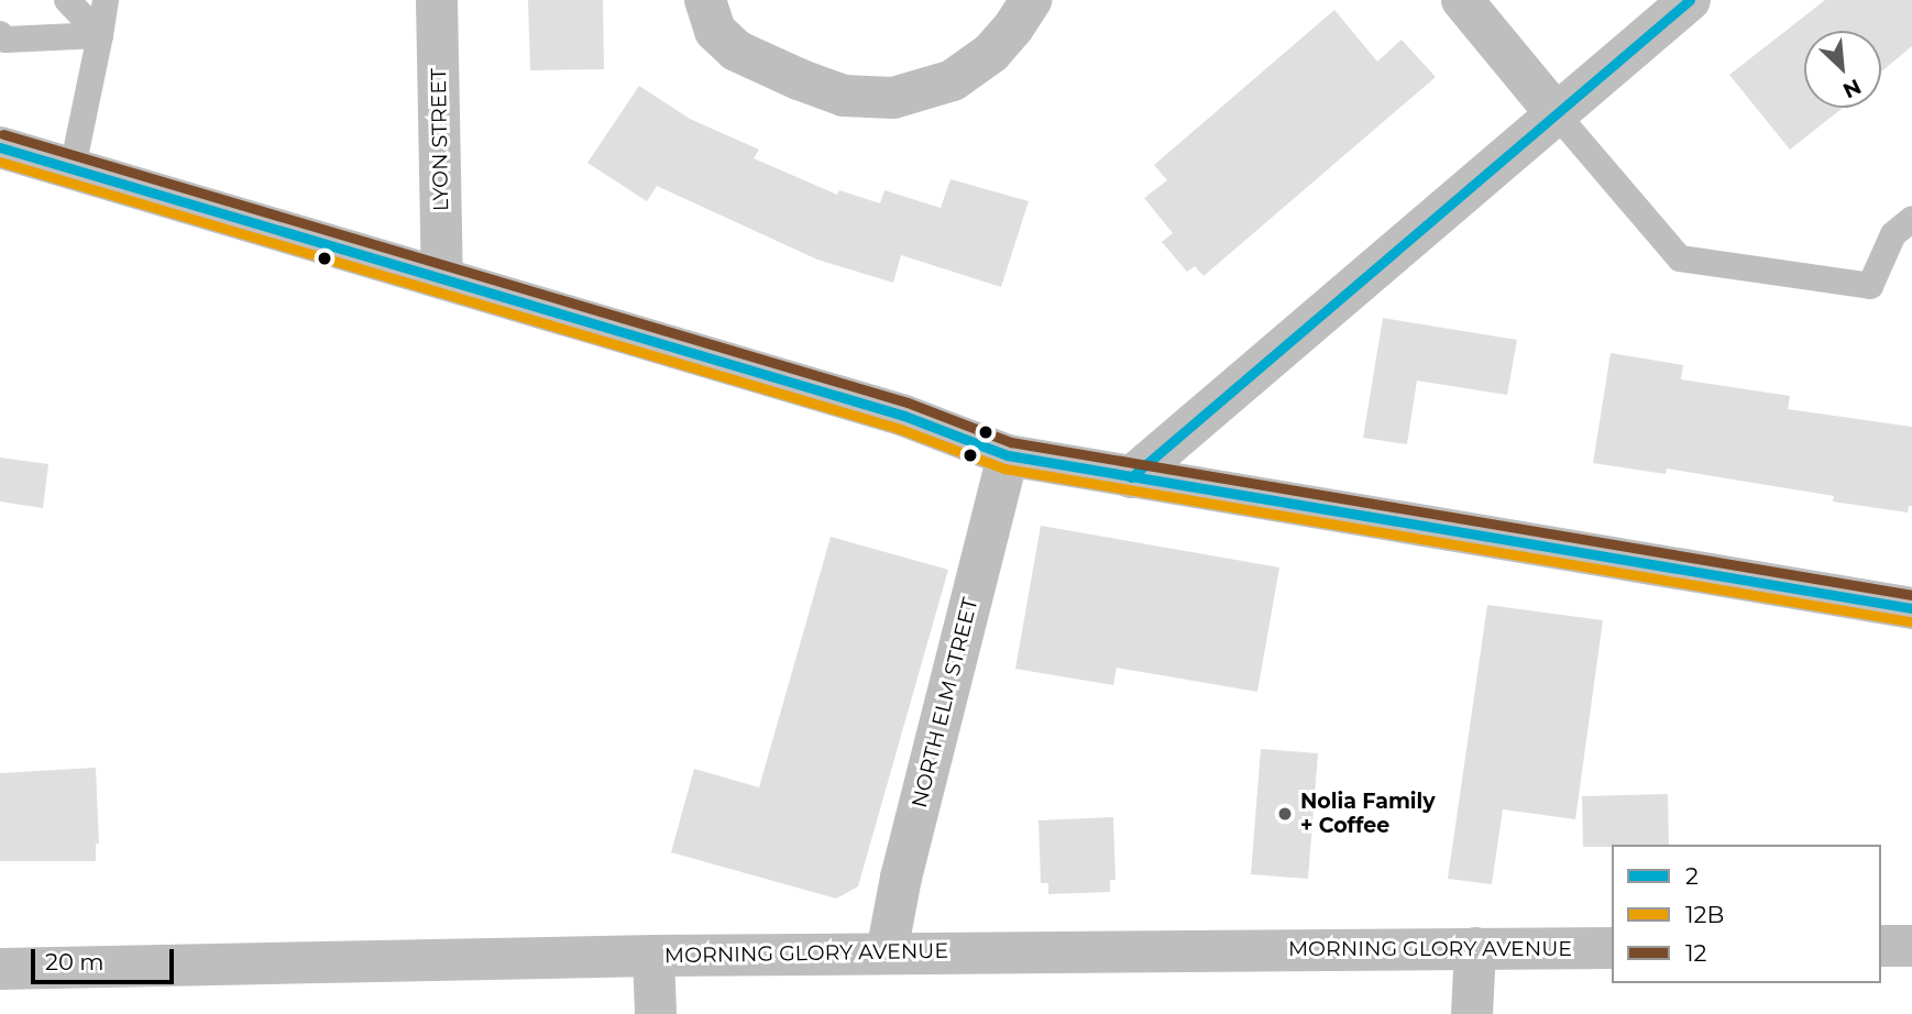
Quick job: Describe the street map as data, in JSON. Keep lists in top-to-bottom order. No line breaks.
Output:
{"streets":{"street":["LYON STREET","NORTH ELM STREET","MORNING GLORY AVENUE"]},"crossings":[["NORTH ELM STREET","MORNING GLORY AVENUE"]],"places":["Nolia Family + Coffee"],"lines":["transit line 2","transit line 12","transit line 12B"],"legend":["2","12B","12"],"scale_bar":"20 m","north":"bottom right"}
